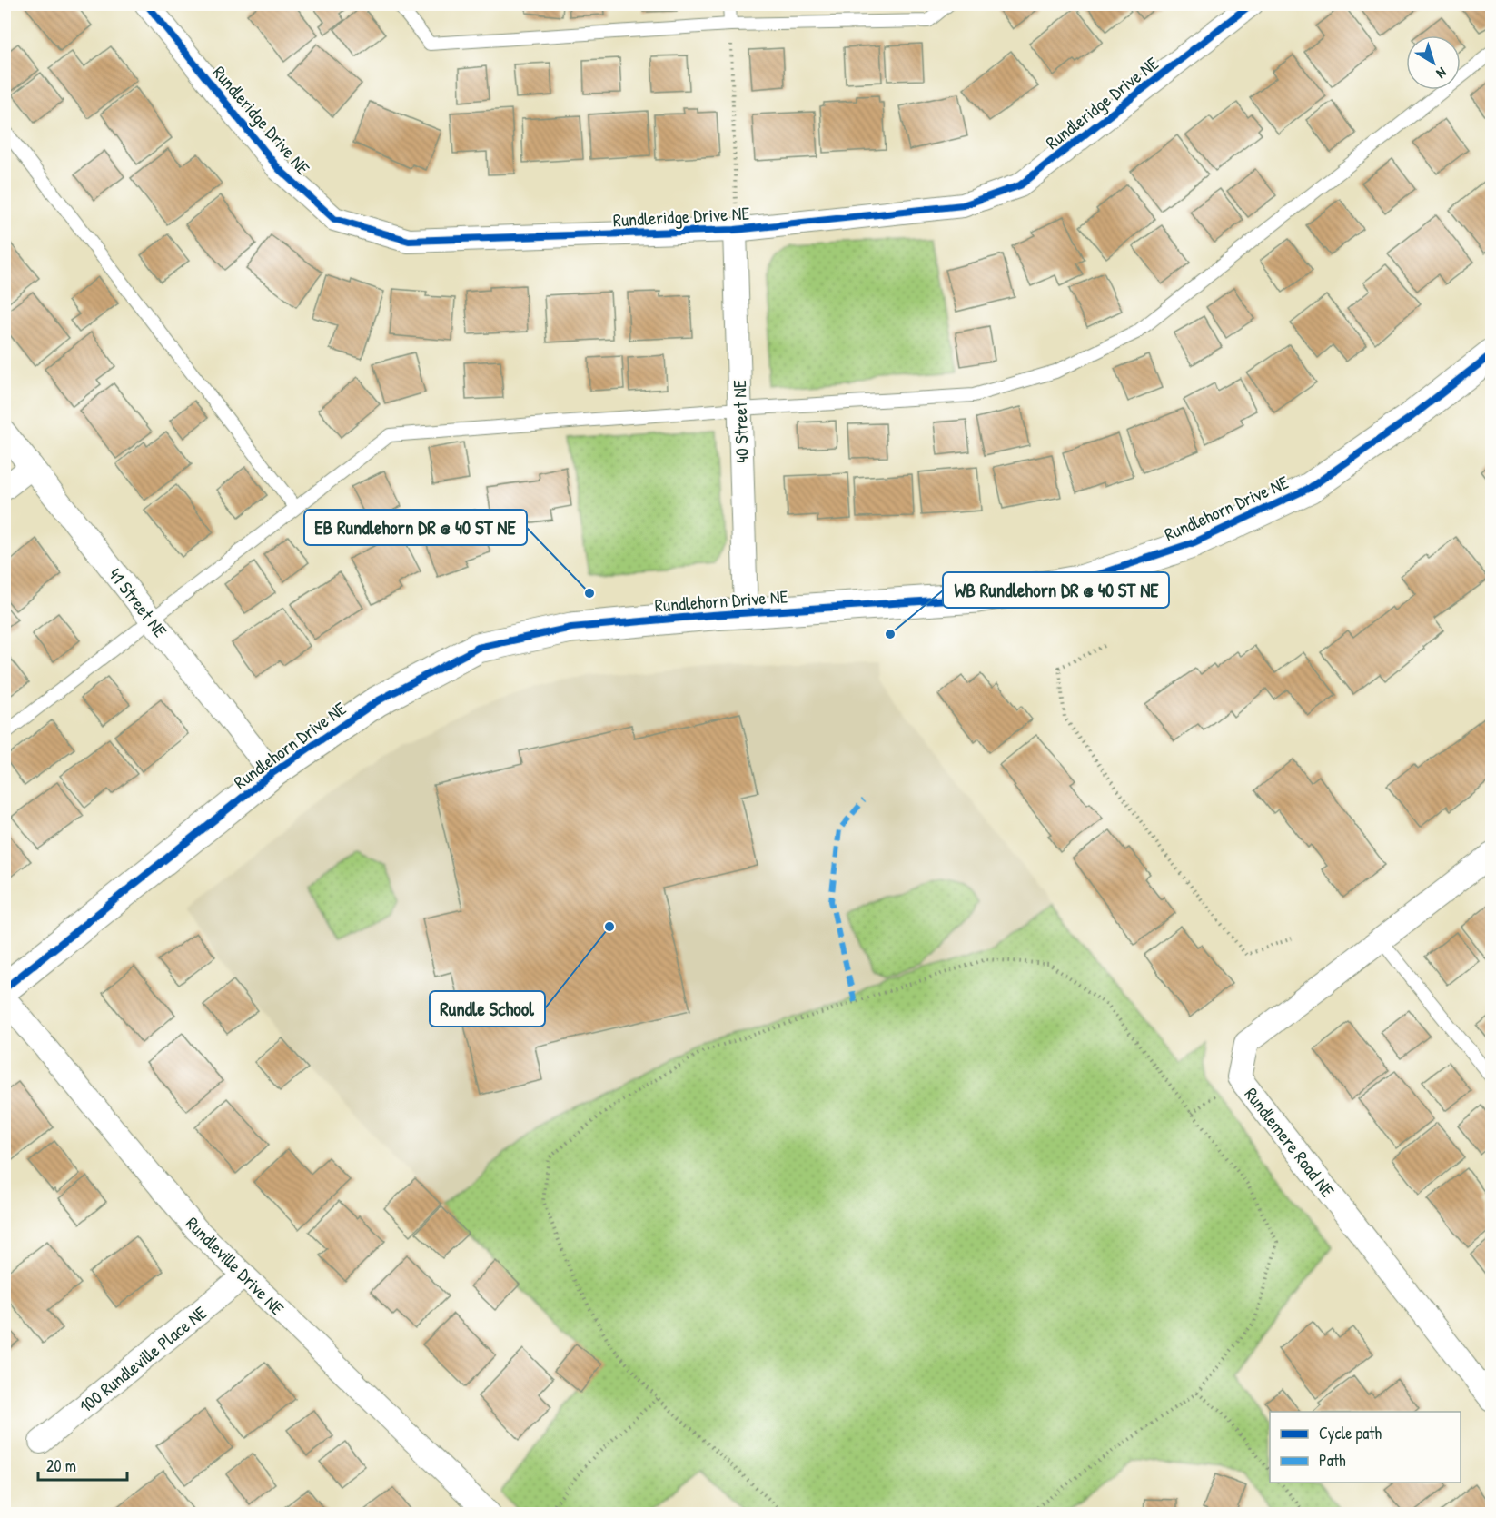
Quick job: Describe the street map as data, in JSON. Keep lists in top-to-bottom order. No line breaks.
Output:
{"streets":{"street":["Rundleridge Drive NE","40 Street NE","Rundlehorn Drive NE","41 Street NE","Rundlemere Road NE","Rundleville Drive NE","100 Rundleville Place NE"]},"crossings":[["Rundleridge Drive NE","40 Street NE"],["40 Street NE","Rundlehorn Drive NE"],["Rundlehorn Drive NE","41 Street NE"],["Rundleville Drive NE","100 Rundleville Place NE"]],"places":["EB Rundlehorn DR @ 40 ST NE","WB Rundlehorn DR @ 40 ST NE","Rundle School"],"legend":["Cycle path","Path"],"scale_bar":"20 m","north":"bottom right"}
